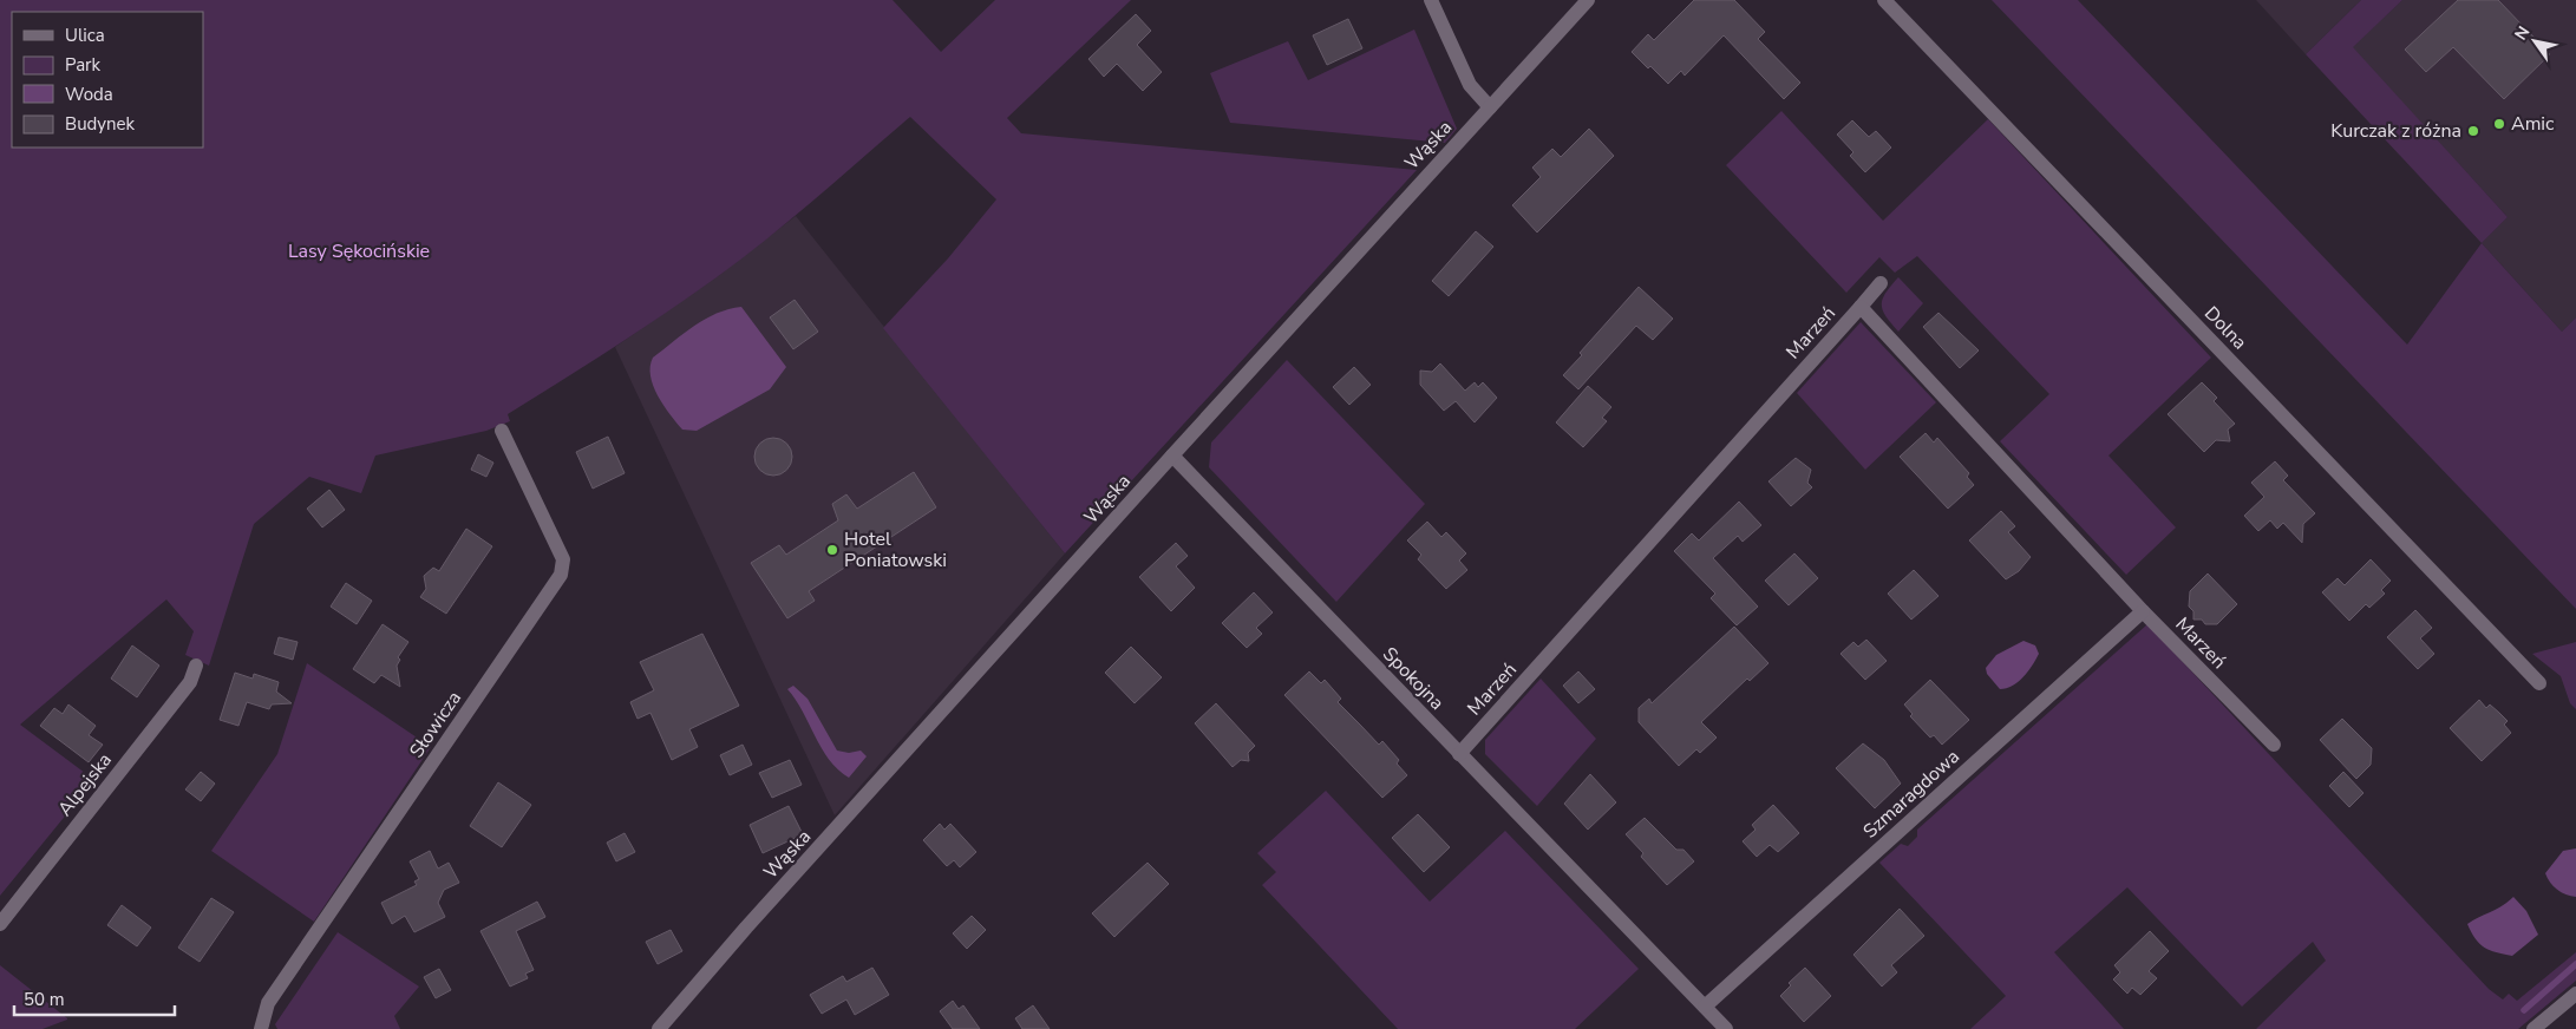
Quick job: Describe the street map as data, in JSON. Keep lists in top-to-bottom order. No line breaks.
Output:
{"streets":{"street":["Wąska","Dolna","Marzeń","Spokojna","Słowicza","Alpejska","Szmaragdowa"]},"crossings":[["Wąska","Spokojna"],["Marzeń","Spokojna"],["Marzeń","Szmaragdowa"],["Spokojna","Szmaragdowa"]],"parks":["Lasy Sękocińskie"],"places":["Amic","Kurczak z różna","Hotel Poniatowski"],"legend":["Ulica","Park","Woda","Budynek"],"scale_bar":"50 m","north":"top left"}
